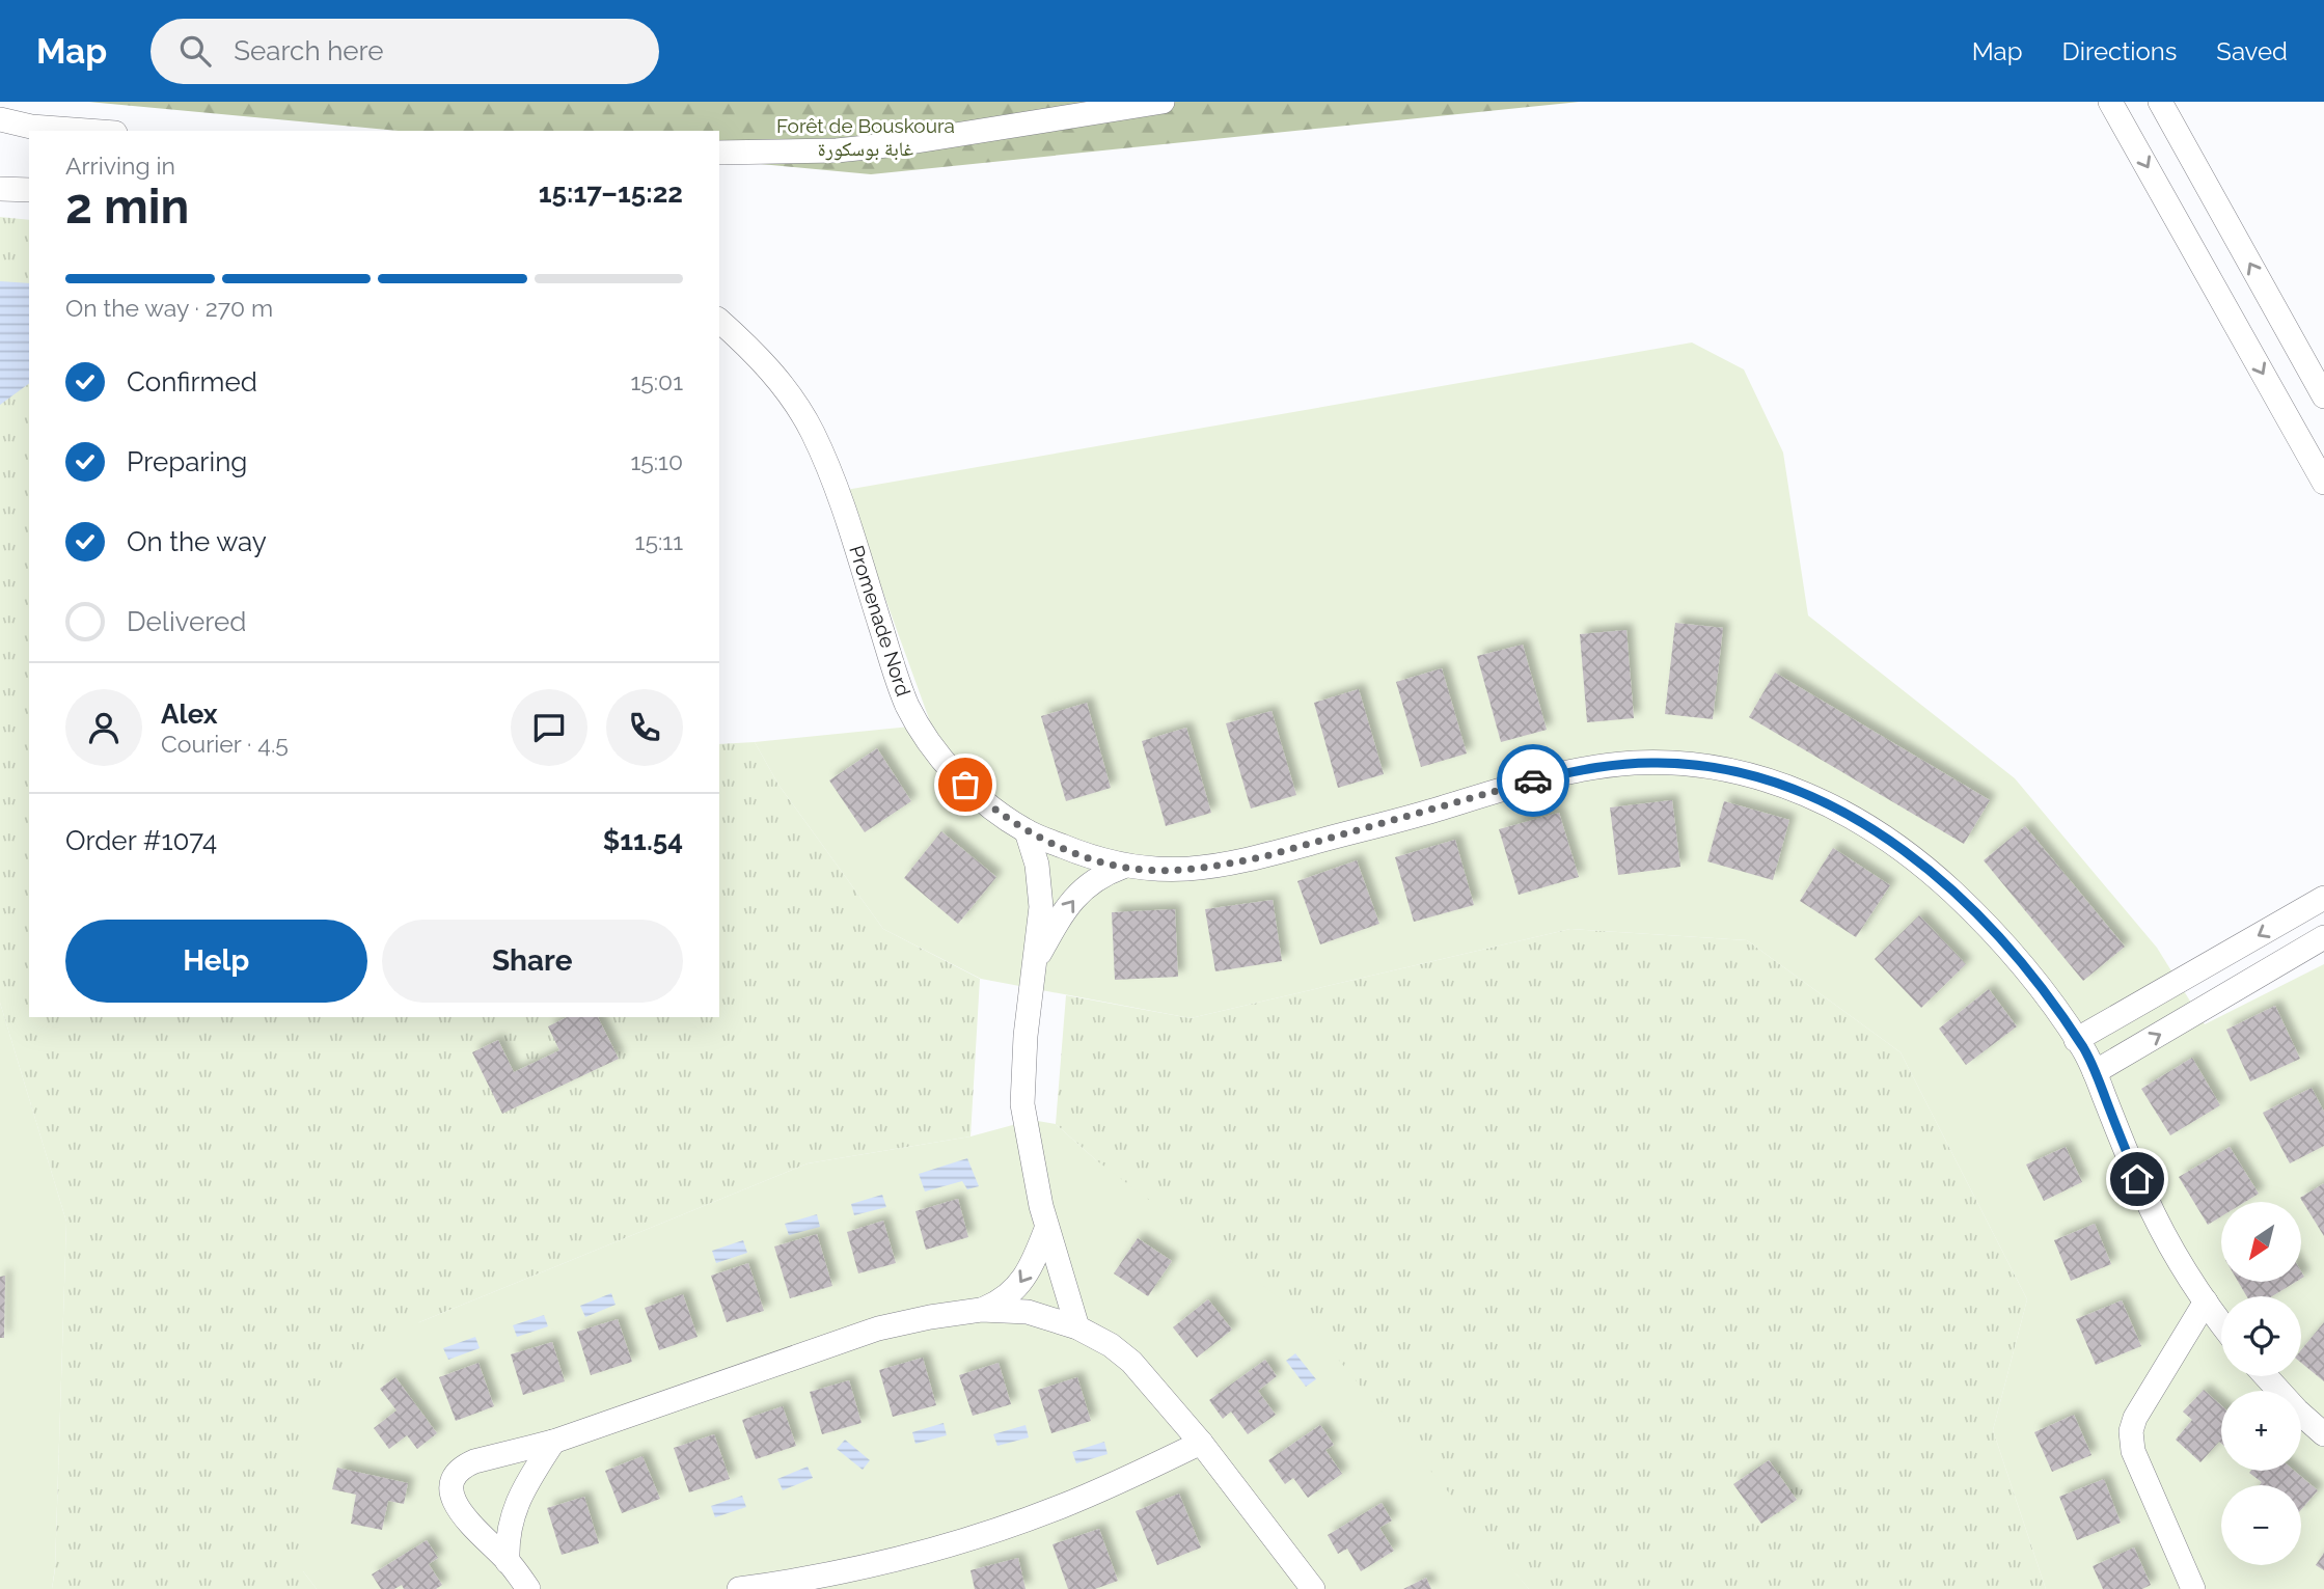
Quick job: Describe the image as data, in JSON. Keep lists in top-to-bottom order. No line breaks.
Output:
{"streets":{"street":["Promenade Nord"]},"parks":["Forêt de Bouskoura غابة بوسكورة"],"north":"bottom left","page":{"header":"Map","search":"Search here","nav":["Map","Directions","Saved"],"heading":["2 min","Arriving in","15:17–15:22"],"panel":["Alex","Courier · 4.5","Order #1074","$11.54"],"bar":"On the way · 270 m","list":[["Confirmed","15:01"],["Preparing","15:10"],["On the way","15:11"],"Delivered"],"buttons":["Help","Share"],"map_buttons":["+","−"]}}
